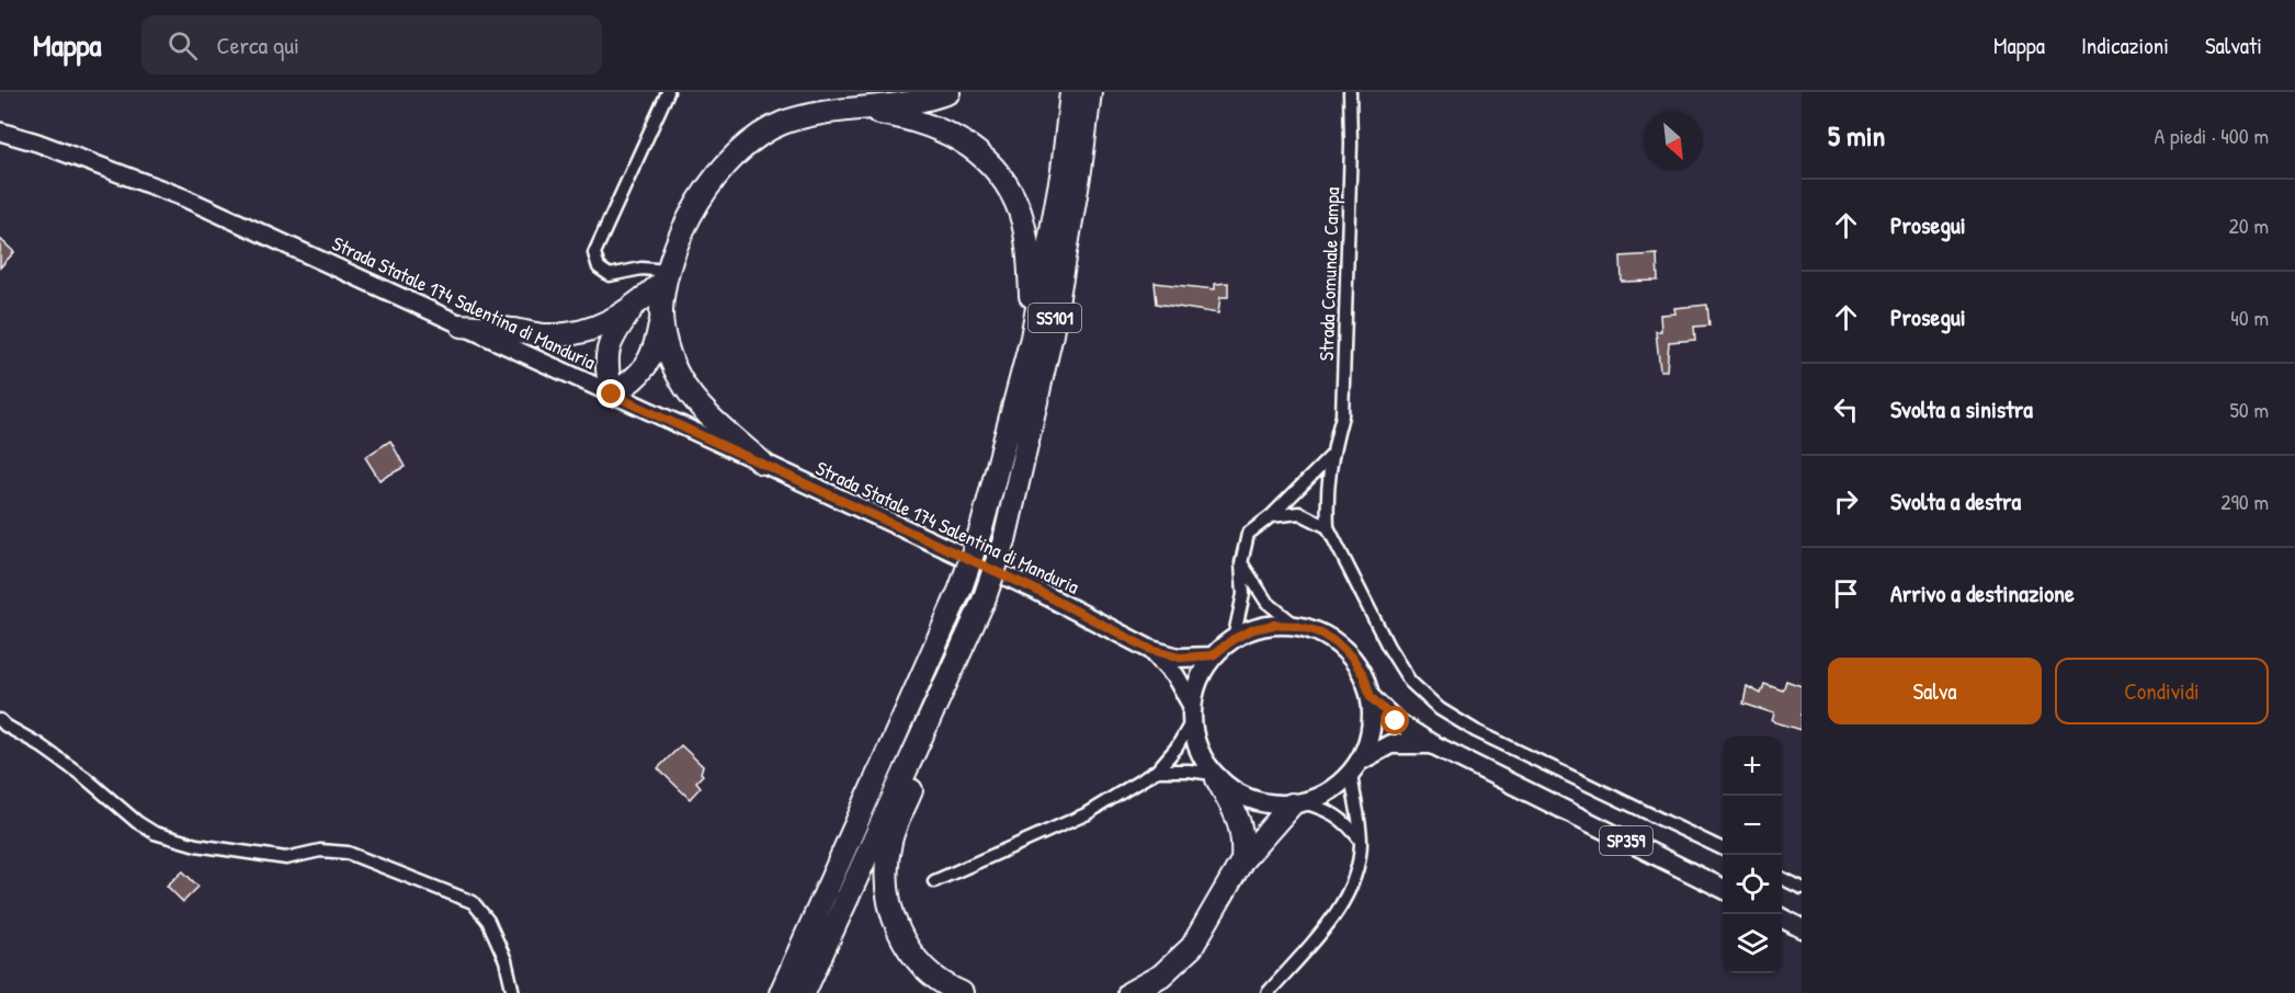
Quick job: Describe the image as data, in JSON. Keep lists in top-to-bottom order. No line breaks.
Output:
{"streets":{"highway":["SS101"],"main road":["Strada Statale 174 Salentina di Manduria","SP359"],"street":["Strada Comunale Campa"]},"crossings":[["Strada Statale 174 Salentina di Manduria","SP359"]],"north":"bottom right","page":{"header":"Mappa","search":"Cerca qui","nav":["Mappa","Indicazioni","Salvati"],"heading":["5 min","A piedi · 400 m"],"list":[["Prosegui","20 m"],["Prosegui","40 m"],["Svolta a sinistra","50 m"],["Svolta a destra","290 m"],"Arrivo a destinazione"],"buttons":["Salva","Condividi"],"map_buttons":["+","−"]}}
